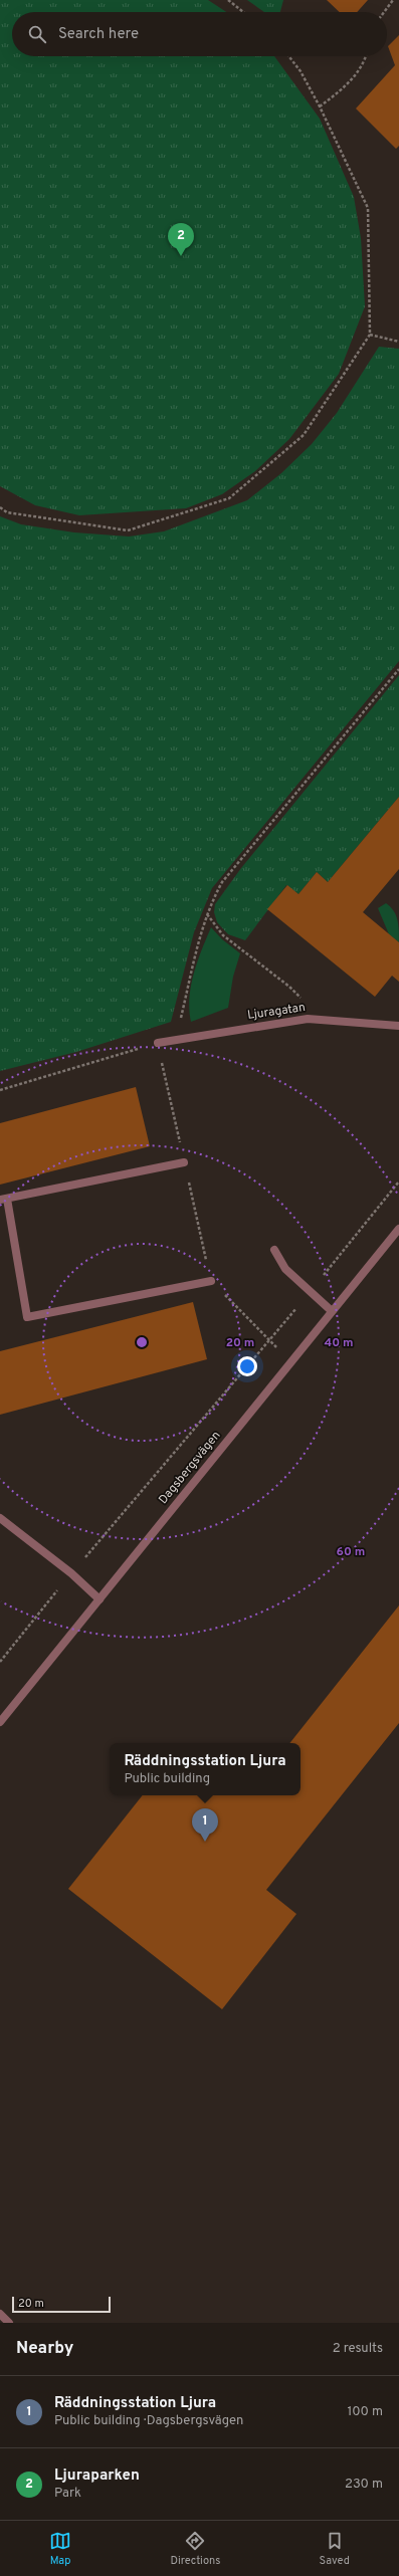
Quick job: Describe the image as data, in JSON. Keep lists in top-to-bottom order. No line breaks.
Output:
{"streets":{"street":["Ljuragatan","Dagsbergsvägen"]},"scale_bar":"20 m","page":{"search":"Search here","pins":["2","1"],"popup":["Räddningsstation Ljura","Public building"],"scale":"20 m","heading":["Nearby","2 results"],"list":[{"mark":"1","name":"Räddningsstation Ljura","note":"Public building · Dagsbergsvägen","value":"100 m"},{"mark":"2","name":"Ljuraparken","note":"Park","value":"230 m"}],"nav":["Map","Directions","Saved"]},"rings":["20 m","40 m","60 m"]}
